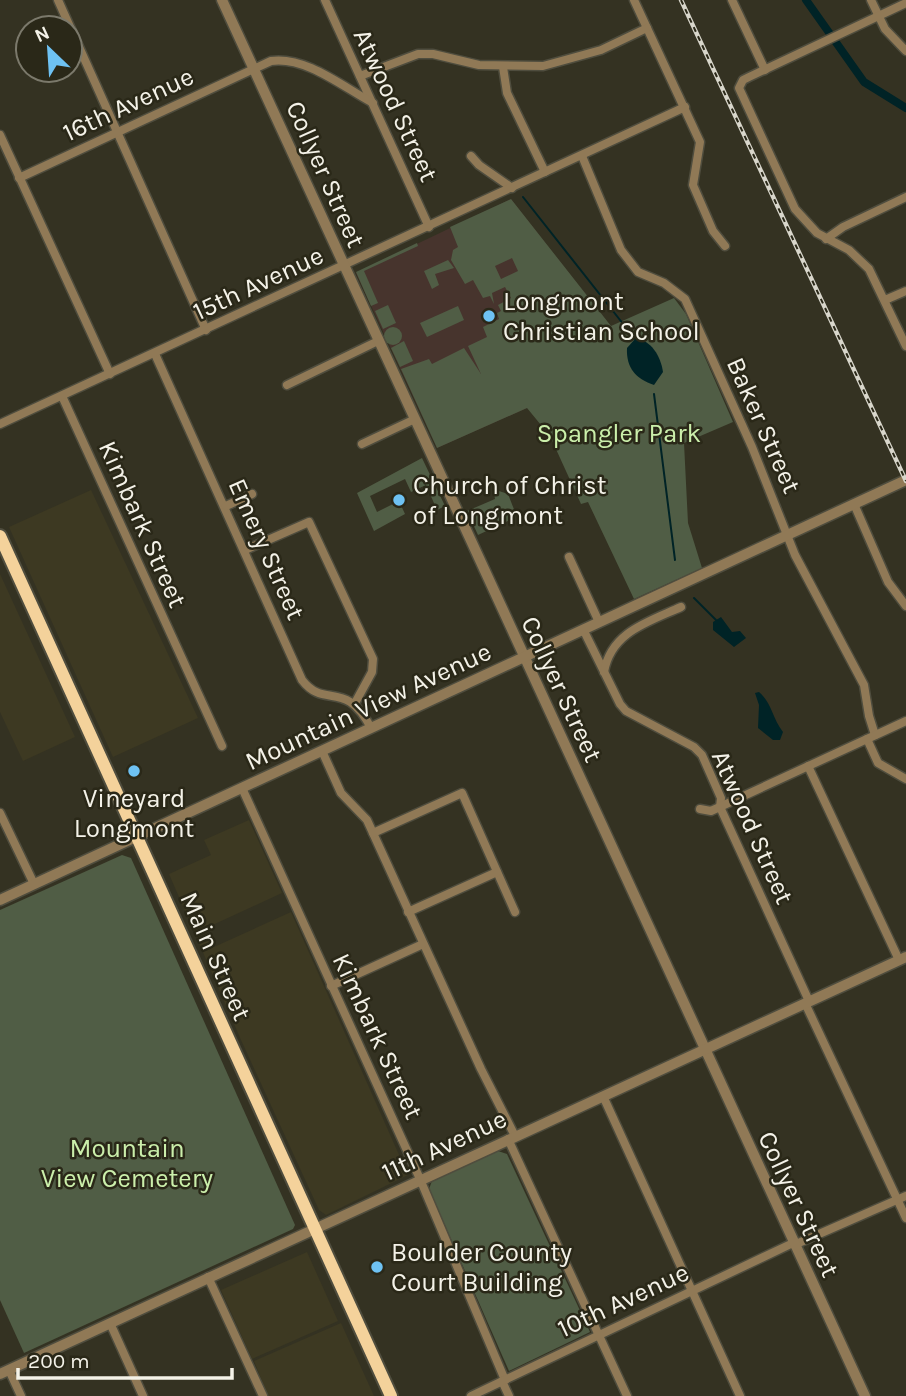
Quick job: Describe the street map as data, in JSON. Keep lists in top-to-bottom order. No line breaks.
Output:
{"streets":{"highway":["Main Street"],"street":["16th Avenue","Atwood Street","Collyer Street","15th Avenue","Baker Street","Kimbark Street","Emery Street","Mountain View Avenue","11th Avenue","10th Avenue"]},"crossings":[["16th Avenue","Atwood Street"],["16th Avenue","Collyer Street"],["Atwood Street","15th Avenue"],["Atwood Street","Mountain View Avenue"],["Atwood Street","11th Avenue"],["Atwood Street","10th Avenue"],["Collyer Street","15th Avenue"],["Collyer Street","Mountain View Avenue"],["Collyer Street","11th Avenue"],["Collyer Street","10th Avenue"],["15th Avenue","Baker Street"],["15th Avenue","Kimbark Street"],["15th Avenue","Emery Street"],["Baker Street","Mountain View Avenue"],["Kimbark Street","Mountain View Avenue"],["Kimbark Street","11th Avenue"],["Kimbark Street","10th Avenue"],["Mountain View Avenue","Main Street"],["Main Street","11th Avenue"]],"parks":["Spangler Park","Mountain View Cemetery"],"places":["Longmont Christian School","Church of Christ of Longmont","Vineyard Longmont","Boulder County Court Building"],"scale_bar":"200 m","north":"top left"}
